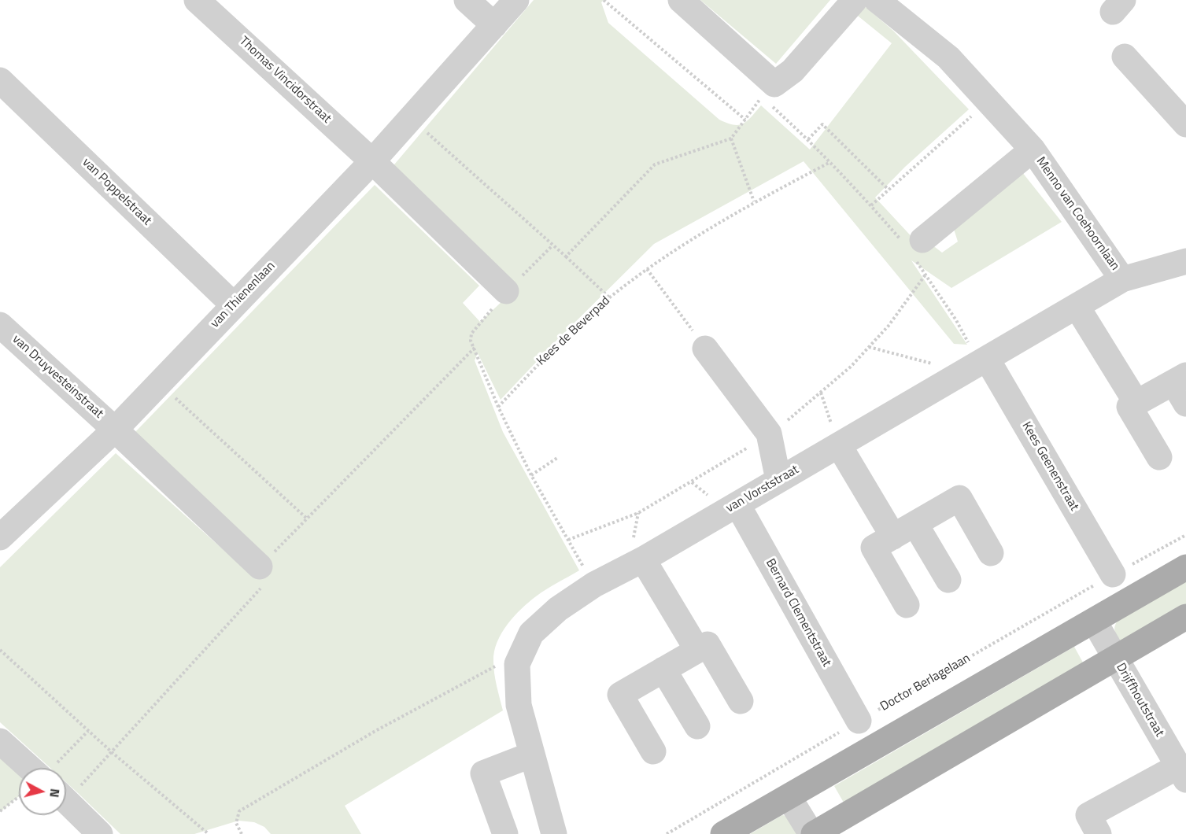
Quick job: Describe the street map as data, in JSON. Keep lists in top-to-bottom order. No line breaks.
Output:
{"streets":{"street":["Thomas Vincidorstraat","van Poppelstraat","Menno van Coehoornlaan","van Thienenlaan","van Druyvesteinstraat","Kees Geenenstraat","van Vorststraat","Bernard Clementstraat","Drijffhoutstraat"],"path":["Kees de Beverpad","Doctor Berlagelaan"]},"crossings":[["Thomas Vincidorstraat","van Thienenlaan"],["van Poppelstraat","van Thienenlaan"],["Menno van Coehoornlaan","van Vorststraat"],["van Thienenlaan","van Druyvesteinstraat"],["Kees Geenenstraat","van Vorststraat"],["Kees Geenenstraat","Doctor Berlagelaan"],["van Vorststraat","Bernard Clementstraat"],["Bernard Clementstraat","Doctor Berlagelaan"]],"north":"right"}
